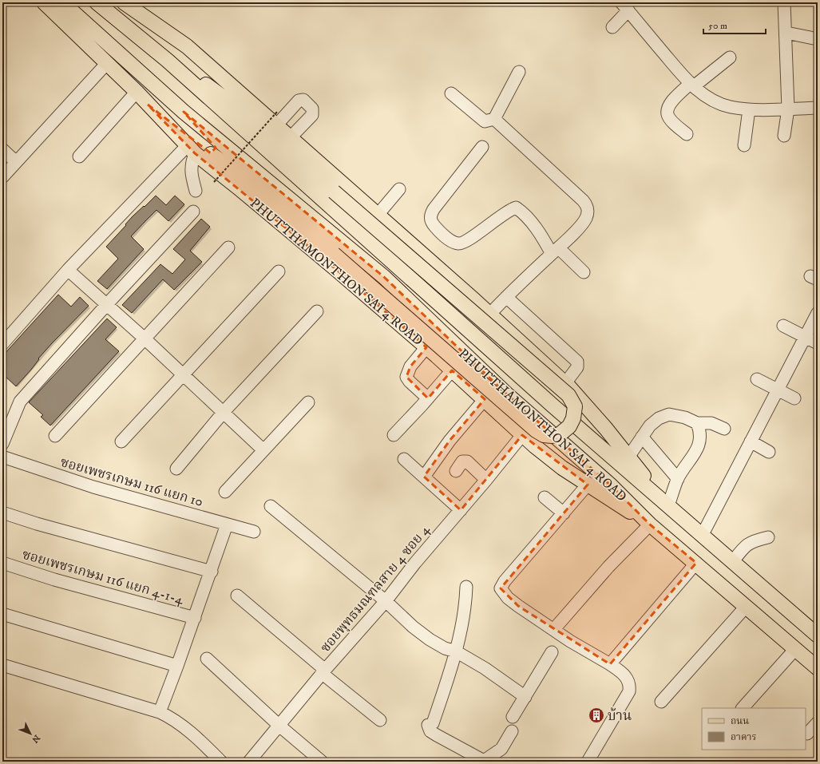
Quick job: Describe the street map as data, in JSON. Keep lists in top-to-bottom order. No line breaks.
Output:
{"streets":{"main road":["PHUTTHAMONTHON SAI 4 ROAD"],"street":["ซอยเพชรเกษม 116 แยก 10","ซอยเพชรเกษม 116 แยก 4-1-4","ซอยพุทธมณฑลสาย 4 ซอย 4"]},"crossings":[["PHUTTHAMONTHON SAI 4 ROAD","ซอยพุทธมณฑลสาย 4 ซอย 4"]],"places":{"building":["บ้าน"]},"legend":["ถนน","อาคาร"],"scale_bar":"50 m","north":"bottom right"}
